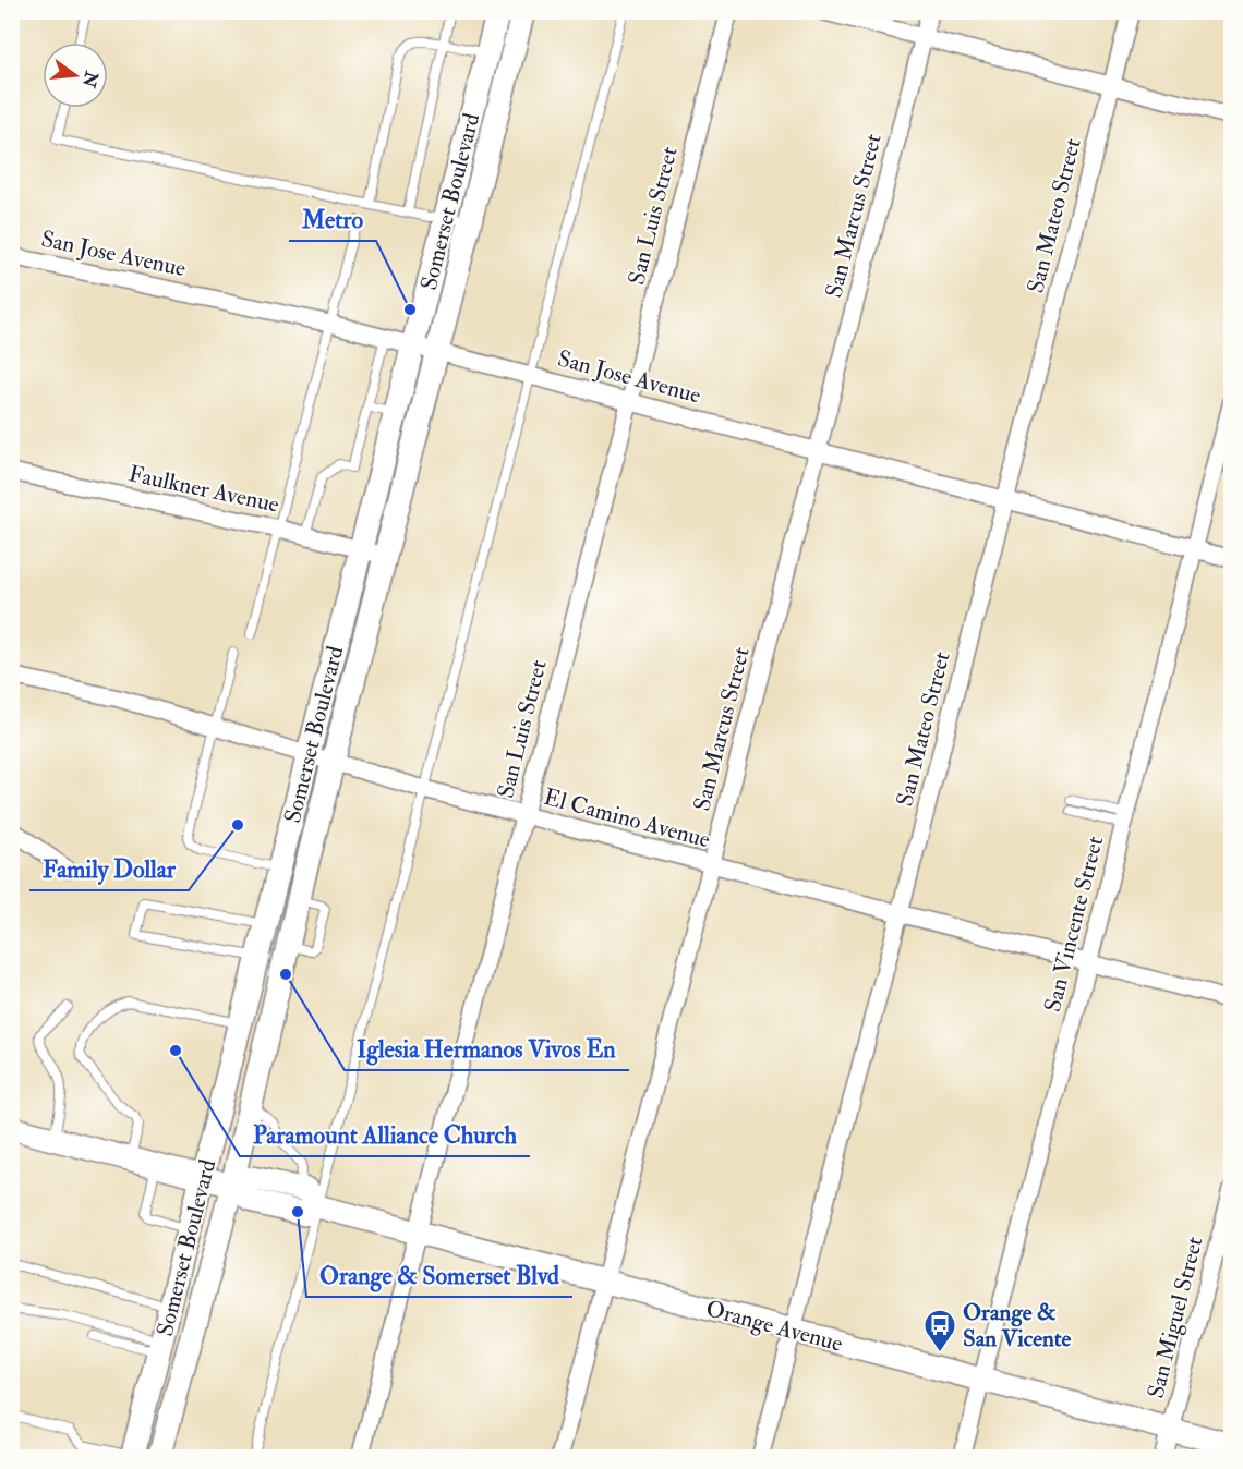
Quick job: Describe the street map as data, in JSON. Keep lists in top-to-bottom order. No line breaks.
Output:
{"streets":{"main road":["Somerset Boulevard","Orange Avenue"],"street":["San Luis Street","San Marcus Street","San Mateo Street","San Jose Avenue","Faulkner Avenue","El Camino Avenue","San Vincente Street","San Miguel Street"]},"crossings":[["Somerset Boulevard","San Jose Avenue"],["Somerset Boulevard","Faulkner Avenue"],["Somerset Boulevard","El Camino Avenue"],["Somerset Boulevard","Orange Avenue"],["San Luis Street","San Jose Avenue"],["San Luis Street","El Camino Avenue"],["San Luis Street","Orange Avenue"],["San Marcus Street","San Jose Avenue"],["San Marcus Street","El Camino Avenue"],["San Marcus Street","Orange Avenue"],["San Mateo Street","San Jose Avenue"],["San Mateo Street","El Camino Avenue"],["San Mateo Street","Orange Avenue"],["San Jose Avenue","San Vincente Street"],["El Camino Avenue","San Vincente Street"],["San Vincente Street","Orange Avenue"],["San Miguel Street","Orange Avenue"]],"places":{"other":["Metro","Family Dollar","Iglesia Hermanos Vivos En","Paramount Alliance Church","Orange & Somerset Blvd"],"bus stop":["Orange & San Vicente"]},"north":"right"}
